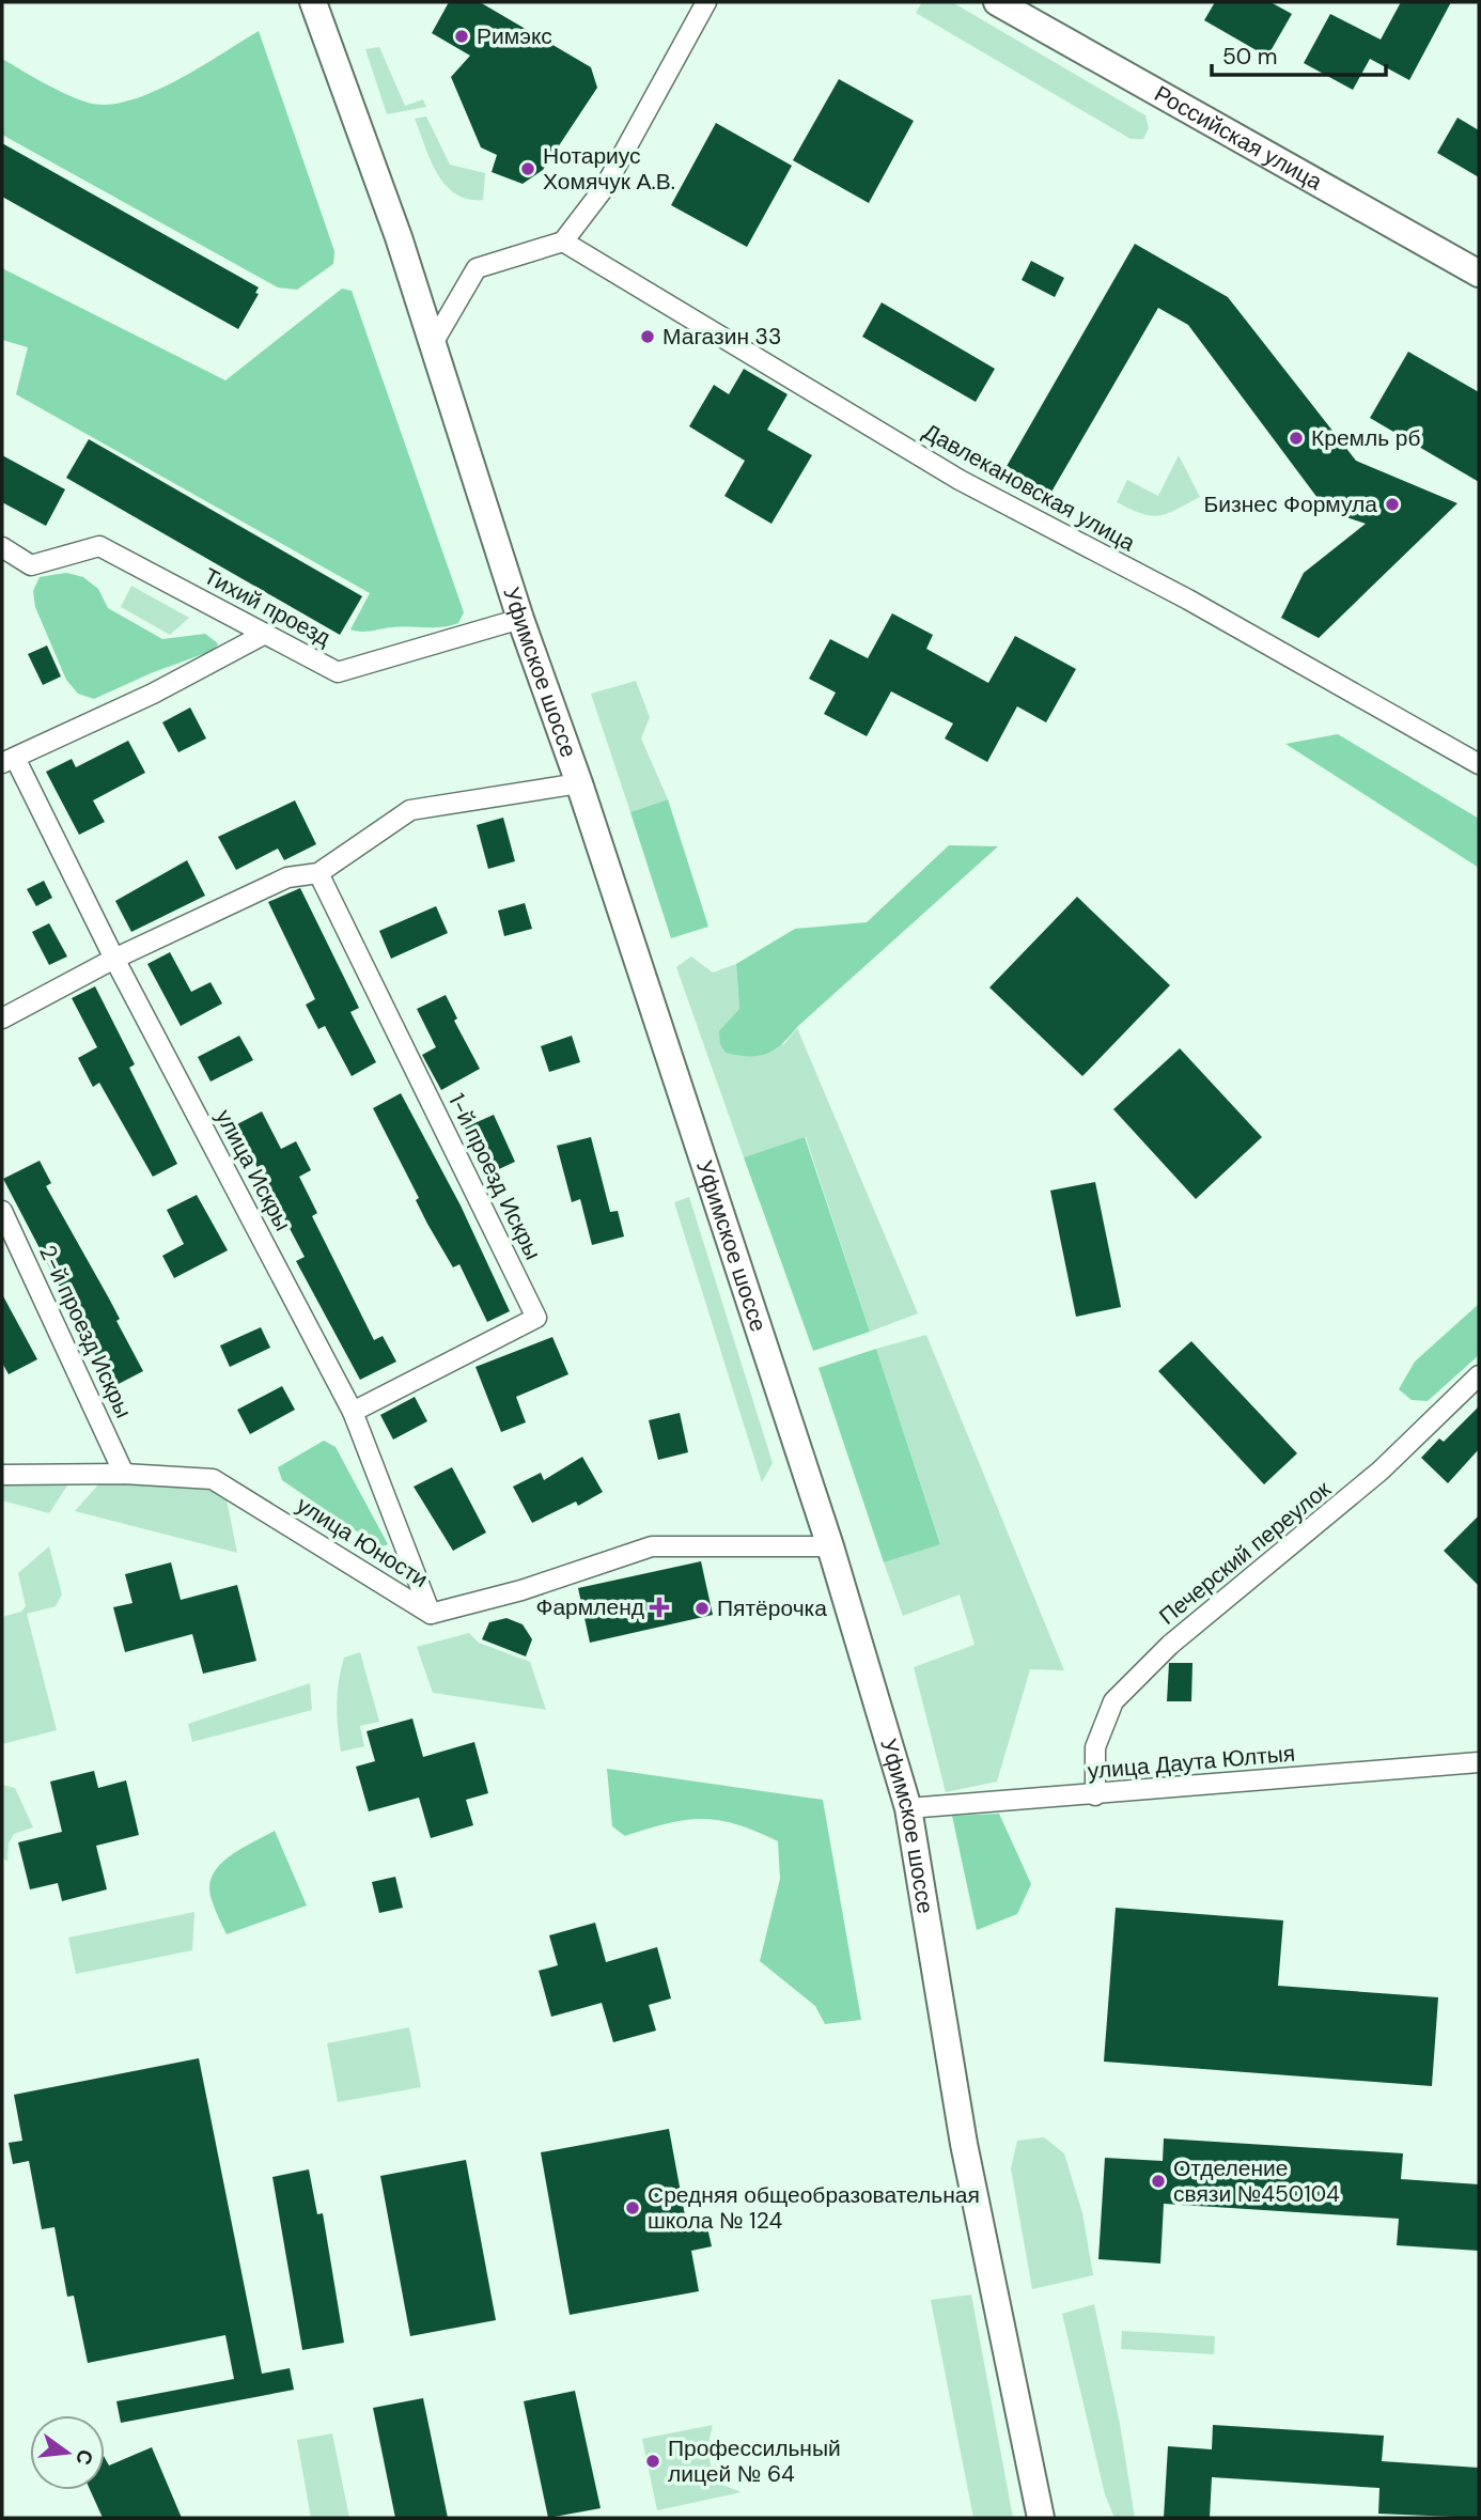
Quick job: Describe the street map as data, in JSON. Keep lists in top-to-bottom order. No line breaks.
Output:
{"streets":{"main road":["Российская улица","Уфимское шоссе"],"street":["Давлекановская улица","Тихий проезд","улица Искры","1-й проезд Искры","2-й проезд Искры","улица Юности","Печерский переулок","улица Даута Юлтыя"]},"crossings":[["Тихий проезд","Уфимское шоссе"],["Уфимское шоссе","улица Юности"],["Уфимское шоссе","улица Даута Юлтыя"],["улица Искры","1-й проезд Искры"],["улица Искры","улица Юности"],["2-й проезд Искры","улица Юности"],["Печерский переулок","улица Даута Юлтыя"]],"places":{"other":["Римэкс","Нотариус Хомячук А.В.","Магазин 33","Кремль рб","Бизнес Формула","Пятёрочка","Отделение связи №450104","Средняя общеобразовательная школа № 124","Профессильный лицей № 64"],"health":["Фармленд"]},"scale_bar":"50 m","north":"right"}
